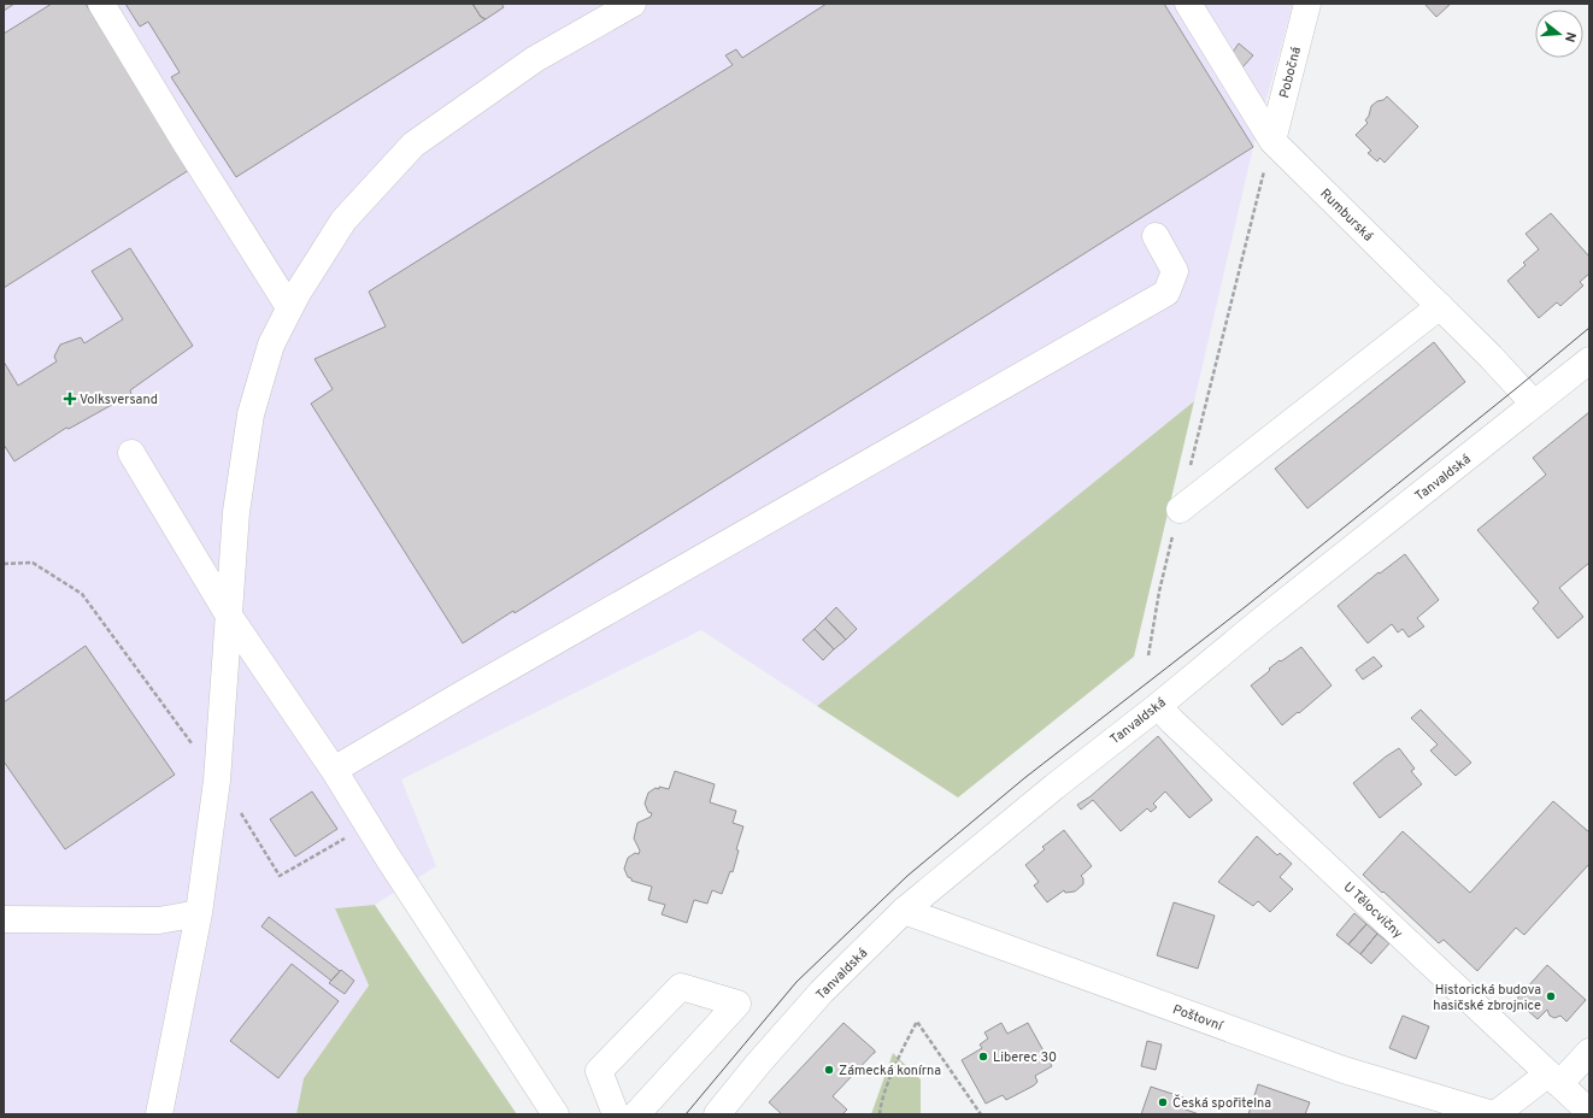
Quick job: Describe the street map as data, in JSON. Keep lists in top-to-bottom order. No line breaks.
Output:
{"streets":{"street":["Pobočná","Rumburská","Tanvaldská","U Tělocvičny","Poštovní"]},"crossings":[["Pobočná","Rumburská"],["Rumburská","Tanvaldská"],["Tanvaldská","U Tělocvičny"],["Tanvaldská","Poštovní"],["U Tělocvičny","Poštovní"]],"places":{"health":["Volksversand"],"other":["Historická budova hasičské zbrojnice","Liberec 30","Zámecká konírna","Česká spořitelna"]},"north":"right"}
